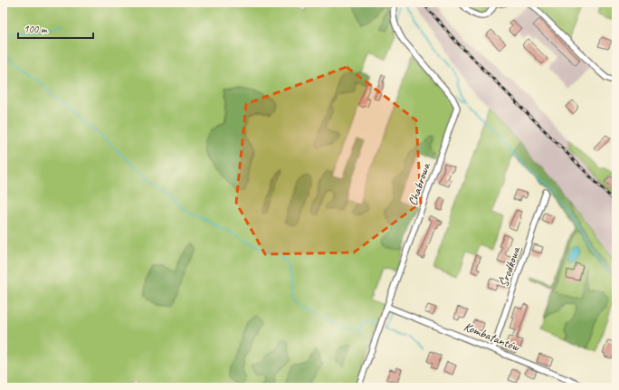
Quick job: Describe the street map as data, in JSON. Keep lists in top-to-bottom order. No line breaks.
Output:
{"streets":{"street":["Chabrowa","Środkowa","Kombatantów"]},"crossings":[["Chabrowa","Kombatantów"],["Środkowa","Kombatantów"]],"scale_bar":"100 m"}
